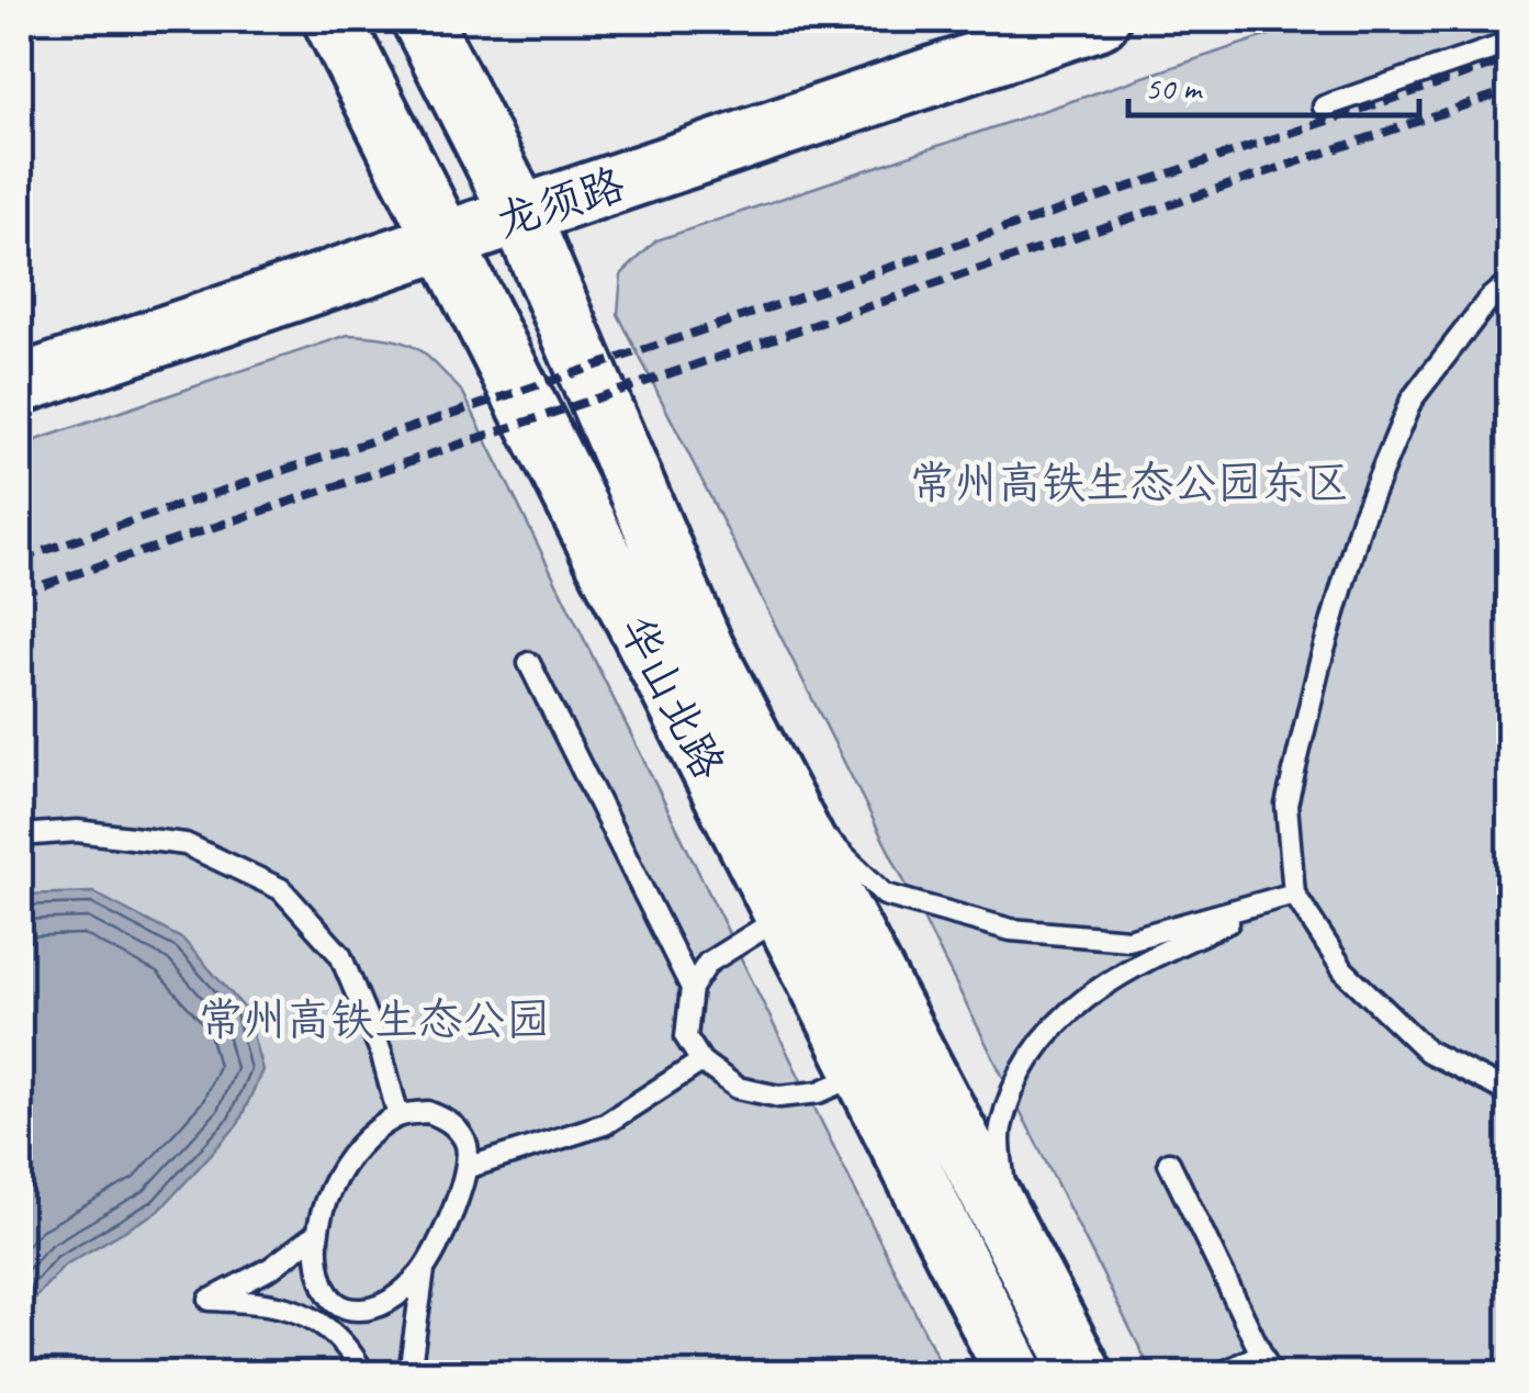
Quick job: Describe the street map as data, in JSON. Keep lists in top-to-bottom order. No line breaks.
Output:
{"streets":{"main road":["龙须路","华山北路"]},"crossings":[["龙须路","华山北路"]],"parks":["常州高铁生态公园东区","常州高铁生态公园"],"scale_bar":"50 m"}
